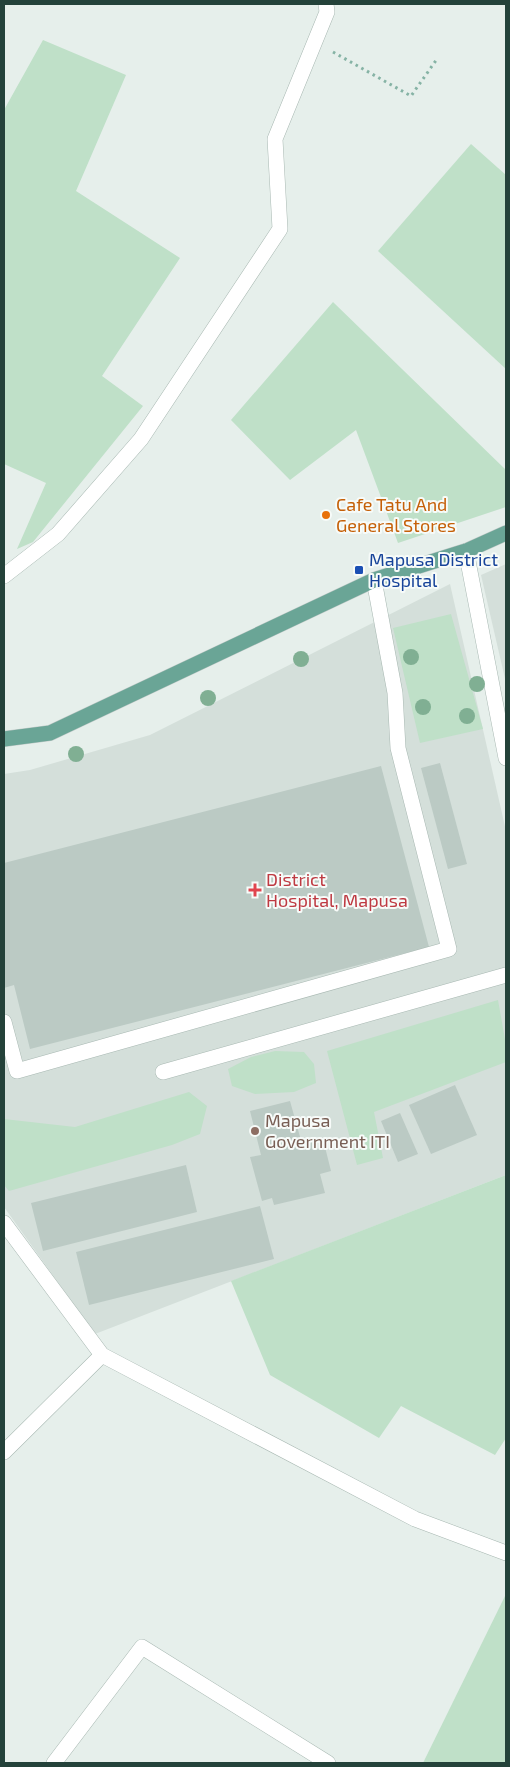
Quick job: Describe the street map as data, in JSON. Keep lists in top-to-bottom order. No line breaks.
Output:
{"places":{"other":["Cafe Tatu And General Stores","Mapusa Government ITI"],"transit":["Mapusa District Hospital"],"health":["District Hospital, Mapusa"]}}
